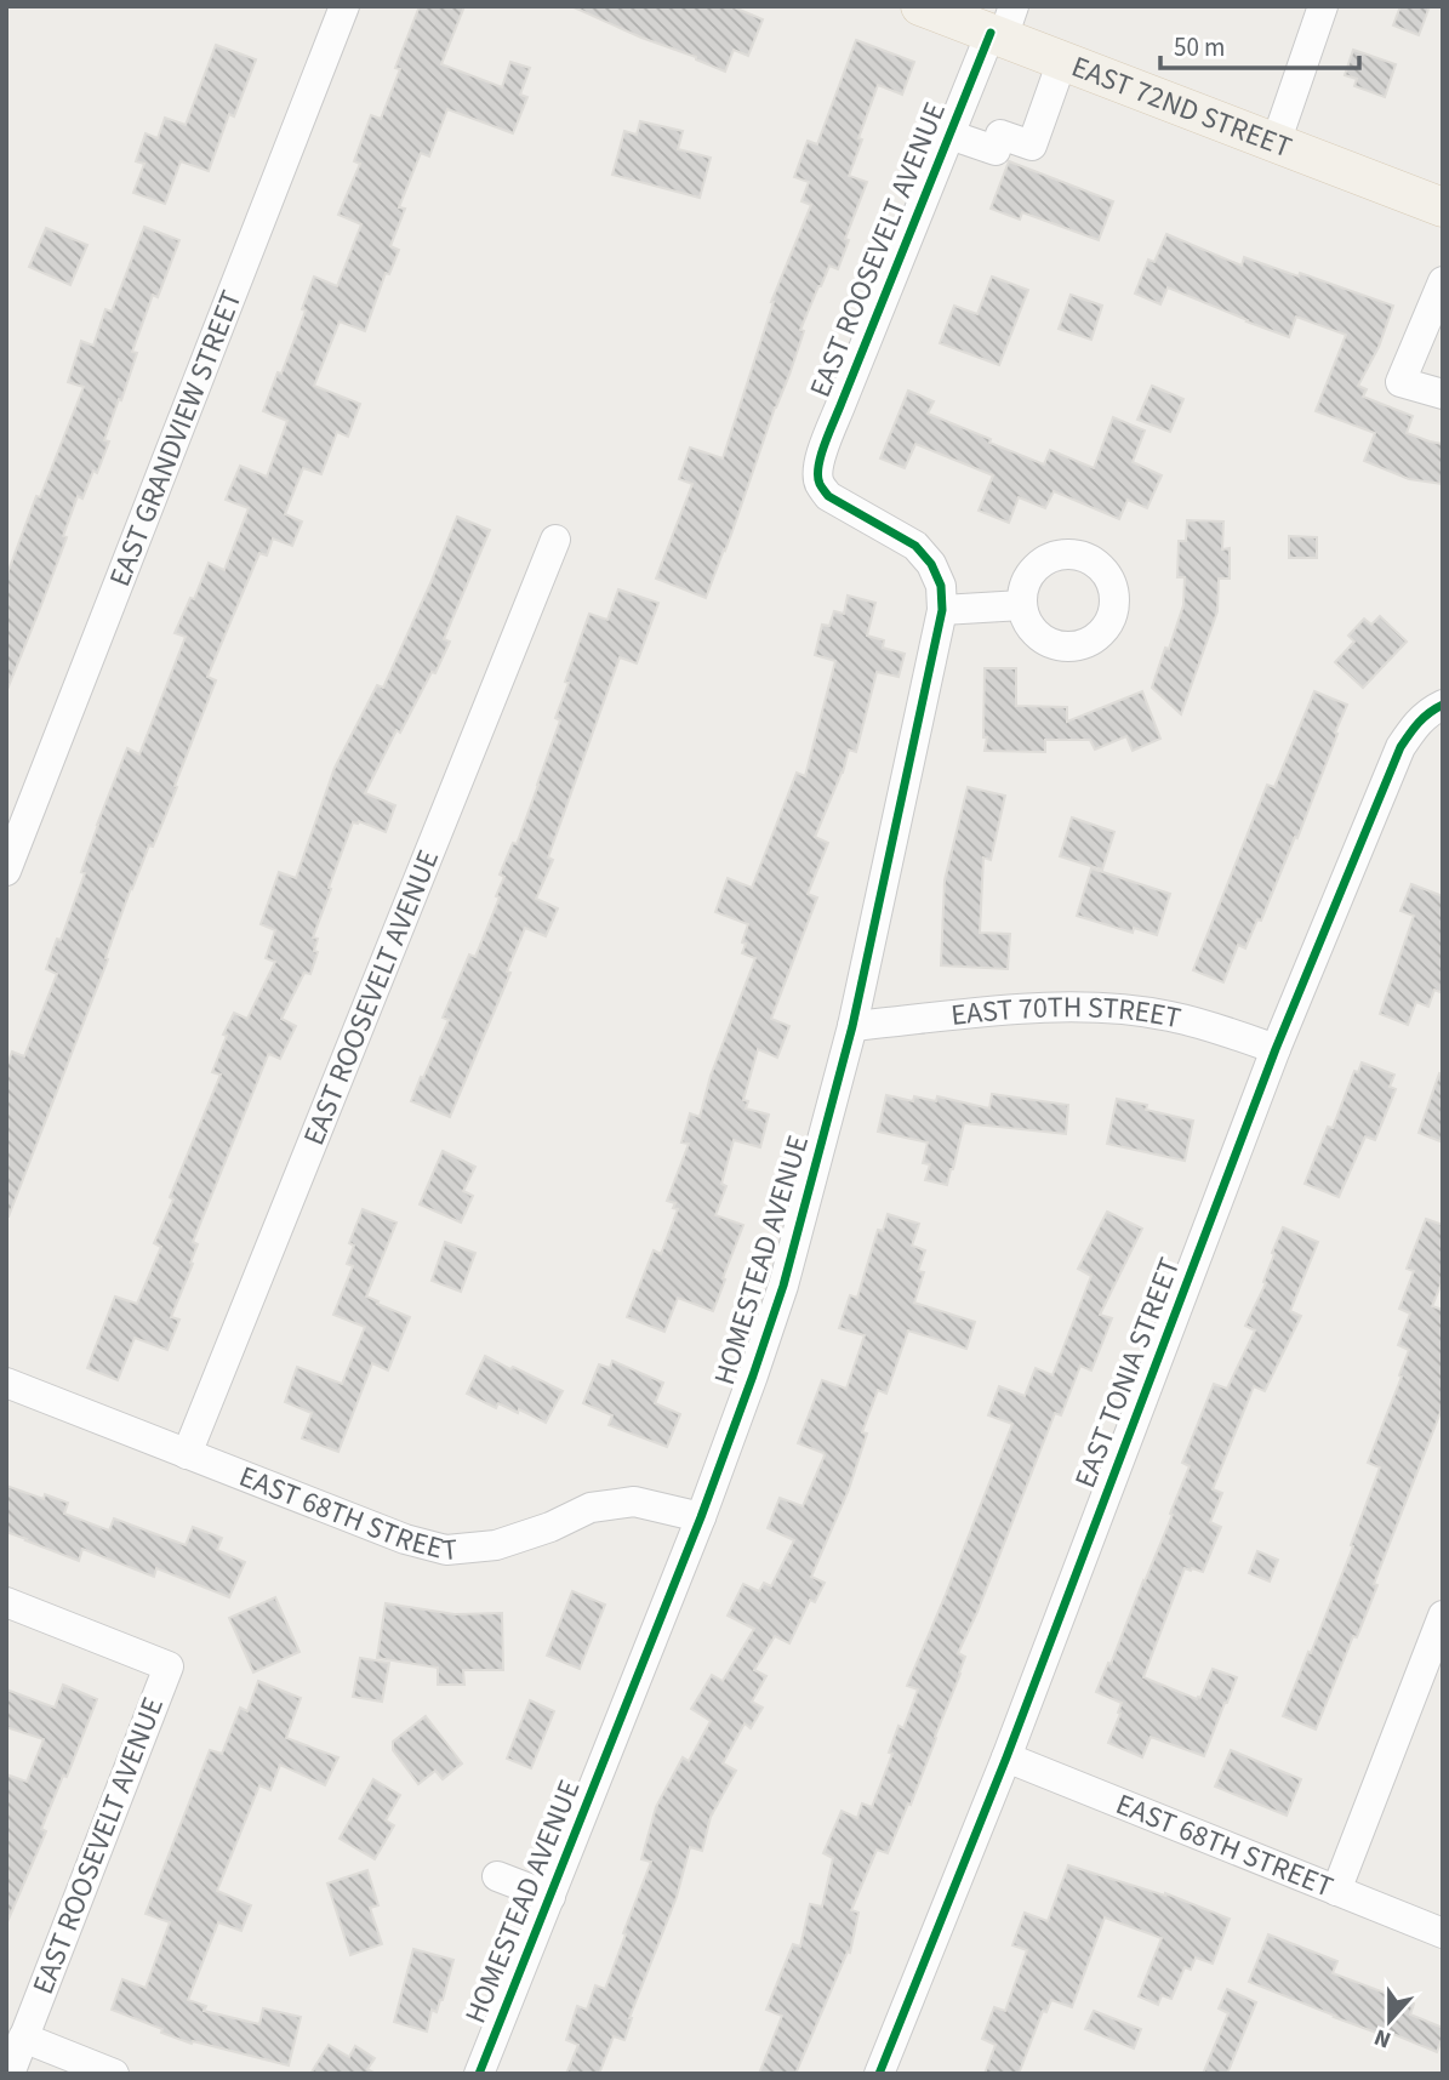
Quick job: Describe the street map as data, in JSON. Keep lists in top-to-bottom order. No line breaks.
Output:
{"streets":{"main road":["EAST 72ND STREET"],"street":["EAST ROOSEVELT AVENUE","EAST GRANDVIEW STREET","EAST 70TH STREET","HOMESTEAD AVENUE","EAST TONIA STREET","EAST 68TH STREET"]},"crossings":[["EAST 72ND STREET","EAST ROOSEVELT AVENUE"],["EAST ROOSEVELT AVENUE","HOMESTEAD AVENUE"],["EAST ROOSEVELT AVENUE","EAST 68TH STREET"],["EAST 70TH STREET","HOMESTEAD AVENUE"],["EAST 70TH STREET","EAST TONIA STREET"],["HOMESTEAD AVENUE","EAST 68TH STREET"],["EAST TONIA STREET","EAST 68TH STREET"]],"scale_bar":"50 m","north":"bottom"}
